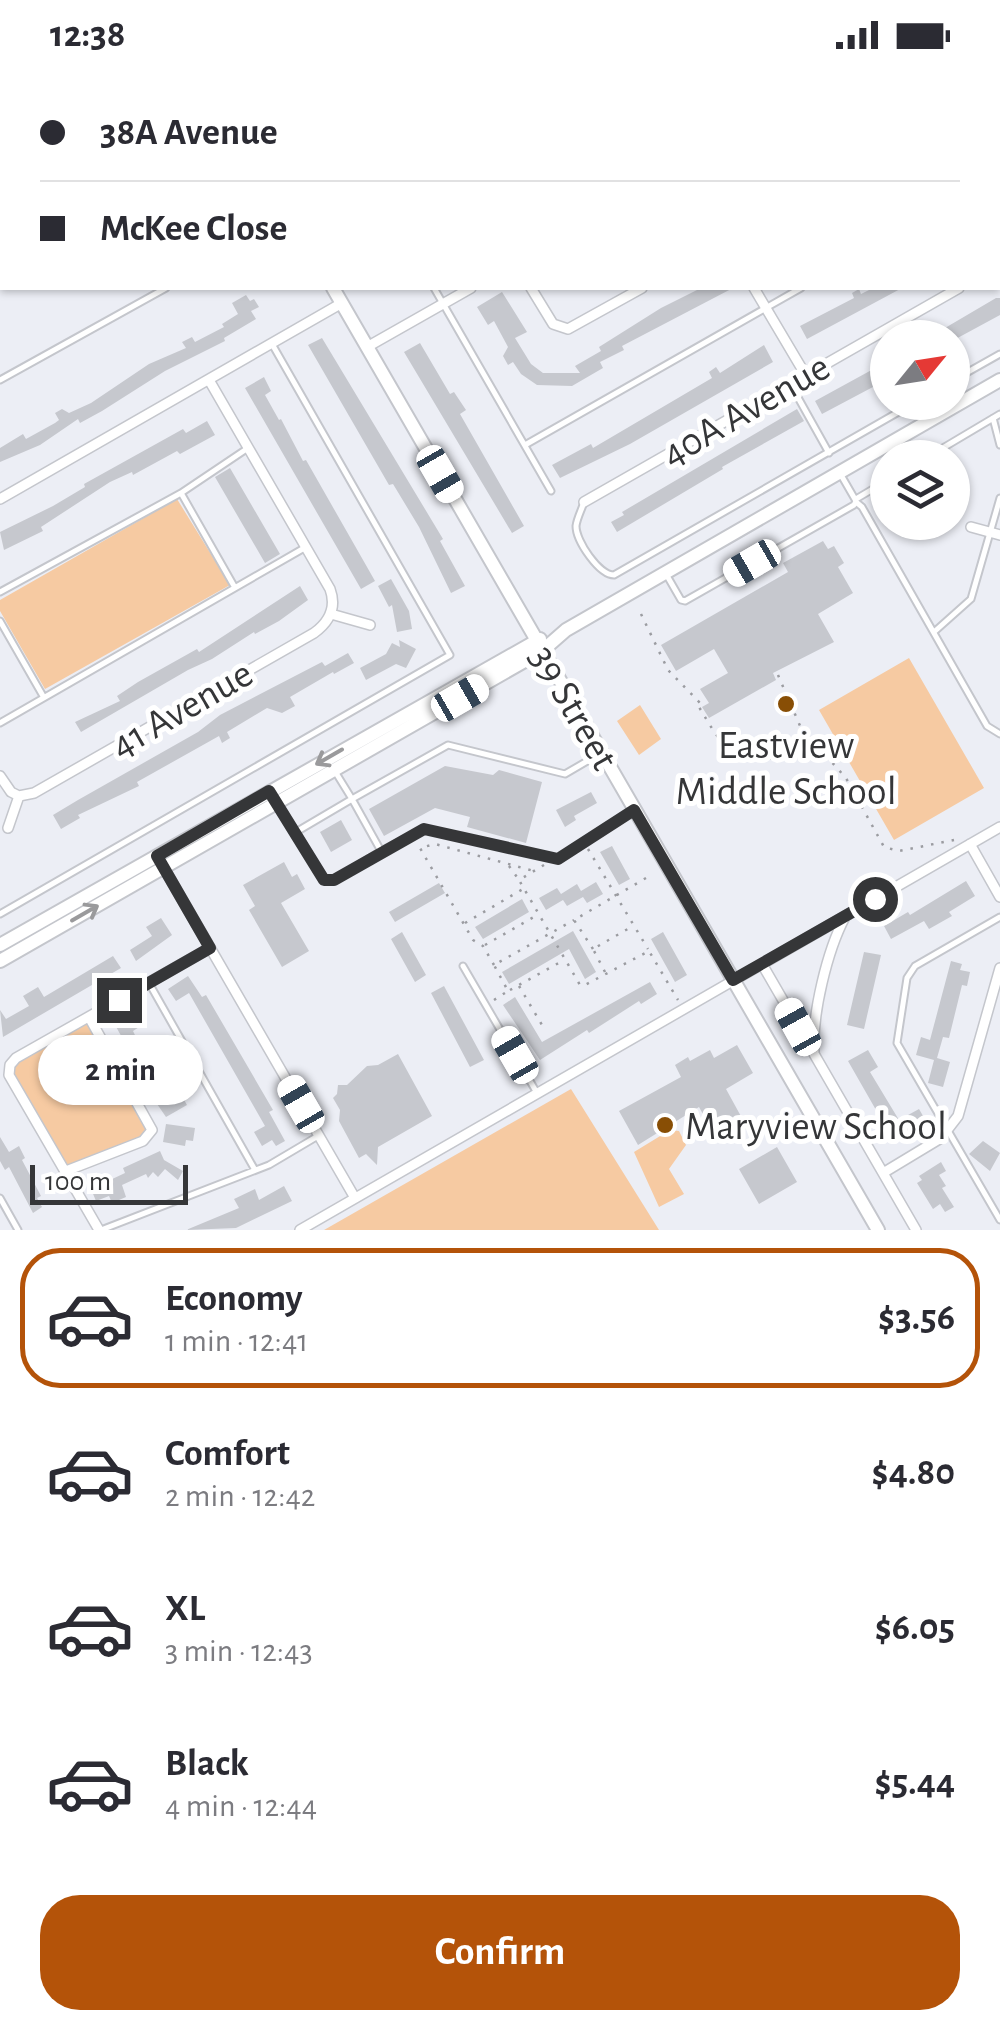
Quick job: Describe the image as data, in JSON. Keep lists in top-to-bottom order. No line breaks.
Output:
{"streets":{"main road":["39 Street"],"street":["40A Avenue","41 Avenue"]},"places":["Eastview Middle School","Maryview School"],"scale_bar":"100 m","north":"top right","page":{"status":"12:38","banner":["38A Avenue","McKee Close"],"bubble":"2 min","scale":"100 m","list":[{"name":"Economy","note":"1 min · 12:41","value":"$3.56"},{"name":"Comfort","note":"2 min · 12:42","value":"$4.80"},{"name":"XL","note":"3 min · 12:43","value":"$6.05"},{"name":"Black","note":"4 min · 12:44","value":"$5.44"}],"buttons":"Confirm"}}
